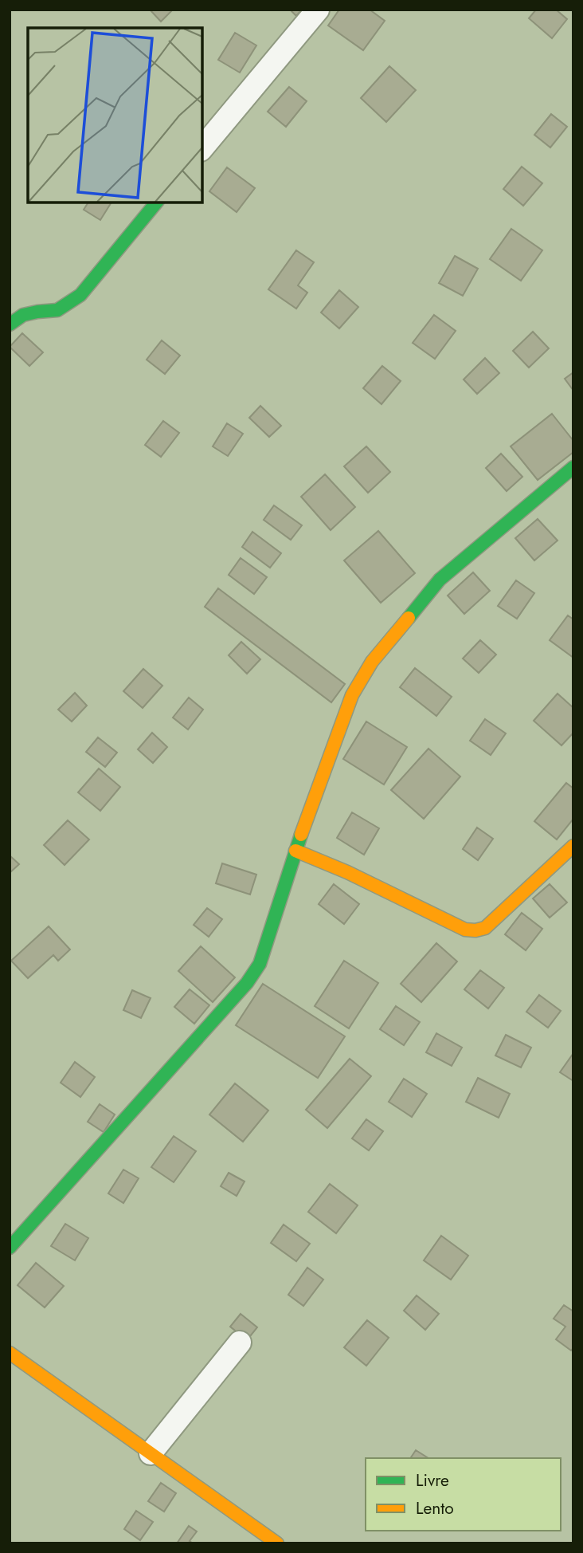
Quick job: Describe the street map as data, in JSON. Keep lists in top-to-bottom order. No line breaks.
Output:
{"legend":["Livre","Lento"]}
